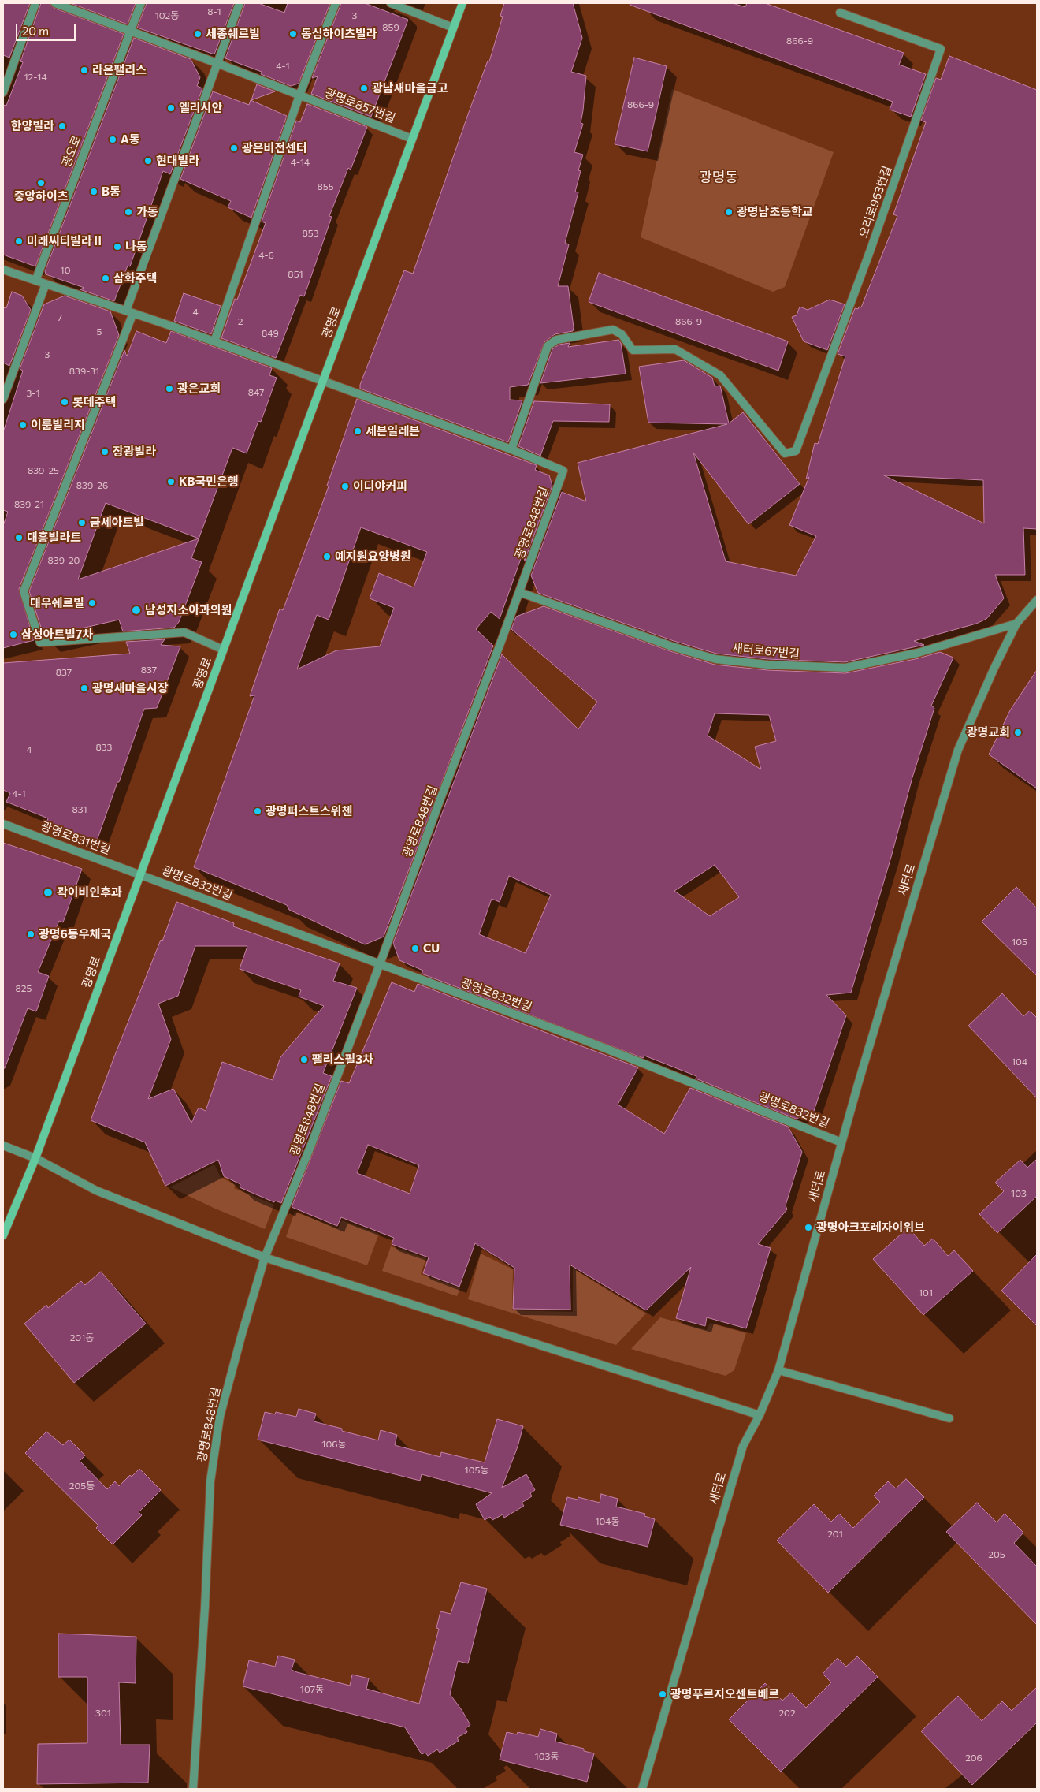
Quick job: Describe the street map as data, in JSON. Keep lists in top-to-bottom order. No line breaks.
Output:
{"streets":{"main road":["광명로"],"street":["광명로857번길","광오로","오리로963번길","광명로848번길","새터로67번길","광명로831번길","새터로","광명로832번길"]},"crossings":[["광명로857번길","광오로"],["광명로857번길","광명로"],["오리로963번길","광명로848번길"],["광명로","광명로848번길"],["광명로","광명로831번길"],["광명로","광명로832번길"],["광명로848번길","새터로67번길"],["광명로848번길","광명로832번길"],["새터로67번길","새터로"],["광명로831번길","광명로832번길"],["새터로","광명로832번길"]],"districts":["광명동"],"places":["세종쉐르빌","동심하이츠빌라","라온팰리스","광남새마을금고","엘리시안","한양빌라","A동","광은비전센터","현대빌라","중앙하이츠","B동","가동","광명남초등학교","미래씨티빌라Ⅱ","나동","삼화주택","광은교회","롯데주택","이룸빌리지","세븐일레븐","장광빌라","KB국민은행","이디야커피","금세아트빌","대흥빌라트","예지원요양병원","대우쉐르빌","남성지소아과의원","삼성아트빌7차","광명새마을시장","광명교회","광명퍼스트스위첸","곽이비인후과","광명6동우체국","CU","팰리스필3차","광명아크포레자이위브","광명푸르지오센트베르"],"house_numbers":["8-1","102동","3","859","866-9","4-1","12-14","866-9","4-14","855","853","4-6","10","851","4","7","2","866-9","5","849","3","839-31","847","3-1","839-25","839-26","839-21","839-20","837","837","833","4","4-1","831","105","825","104","103","101","201동","106동","105동","205동","104동","201","205","107동","301","202","103동","206"],"scale_bar":"20 m"}
